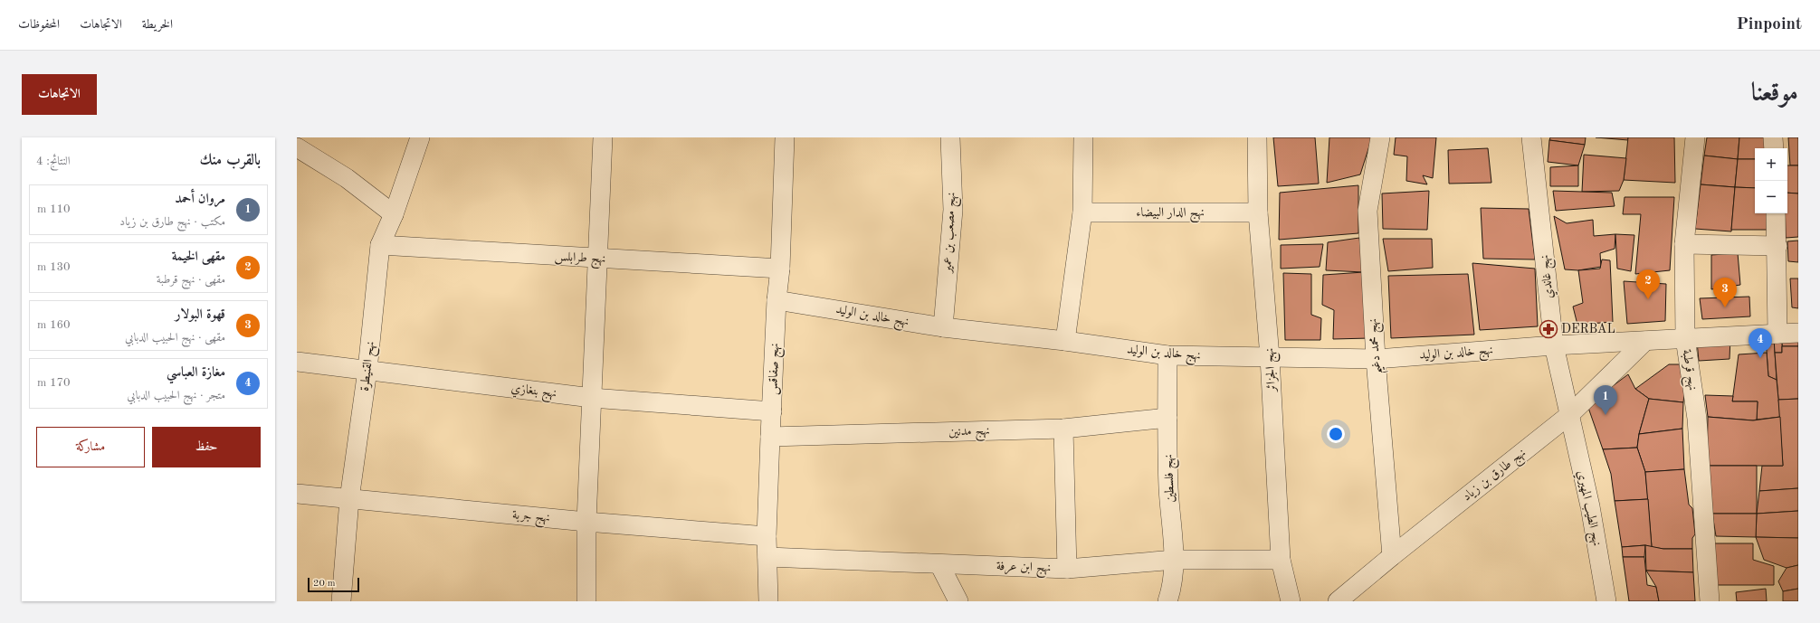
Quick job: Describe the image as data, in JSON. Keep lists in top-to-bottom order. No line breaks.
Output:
{"streets":{"street":["نهج الدار البيضاء","نهج مصعب بن عمير","نهج طرابلس","نهج غاندي","نهج خالد بن الوليد","نهج محمد دغيم","نهح القنيطرة","نهج صفاقس","نهج الجزائر","نهج قرطبة","نهج بنغازي","نهج مدنين","نهج طارق بن زياد","نهج فلسطين","نهج الطيب المهيري","نهج جربة","نهج ابن عرفة"]},"crossings":[["نهج الدار البيضاء","نهج الجزائر"],["نهج مصعب بن عمير","نهج خالد بن الوليد"],["نهج طرابلس","نهح القنيطرة"],["نهج طرابلس","نهج صفاقس"],["نهج غاندي","نهج خالد بن الوليد"],["نهج غاندي","نهج طارق بن زياد"],["نهج غاندي","نهج الطيب المهيري"],["نهج خالد بن الوليد","نهج محمد دغيم"],["نهج خالد بن الوليد","نهج صفاقس"],["نهج خالد بن الوليد","نهج الجزائر"],["نهج خالد بن الوليد","نهج قرطبة"],["نهج خالد بن الوليد","نهج طارق بن زياد"],["نهج خالد بن الوليد","نهج فلسطين"],["نهج محمد دغيم","نهج طارق بن زياد"],["نهح القنيطرة","نهج بنغازي"],["نهح القنيطرة","نهج جربة"],["نهج صفاقس","نهج بنغازي"],["نهج صفاقس","نهج مدنين"],["نهج صفاقس","نهج جربة"],["نهج صفاقس","نهج ابن عرفة"],["نهج الجزائر","نهج ابن عرفة"],["نهج مدنين","نهج فلسطين"],["نهج طارق بن زياد","نهج الطيب المهيري"],["نهج فلسطين","نهج ابن عرفة"]],"places":{"pharmacy":["DERBAL"]},"scale_bar":"20 m","page":{"header":"Pinpoint","nav":["الخريطة","الاتجاهات","المحفوظات"],"title":"موقعنا","buttons":["الاتجاهات",["حفظ","مشاركة"]],"heading":["بالقرب منك","النتائج: 4"],"map_buttons":["+","−"],"list":[{"mark":"1","name":"مروان أحمد","note":"مكتب · نهج طارق بن زياد","value":"110 m"},{"mark":"2","name":"مقهى الخيمة","note":"مقهى · نهج قرطبة","value":"130 m"},{"mark":"3","name":"قهوة البولار","note":"مقهى · نهج الحبيب الدبابي","value":"160 m"},{"mark":"4","name":"مغازة العباسي","note":"متجر · نهج الحبيب الدبابي","value":"170 m"}],"pins":["2","3","4","1"],"scale":"20 m"}}
